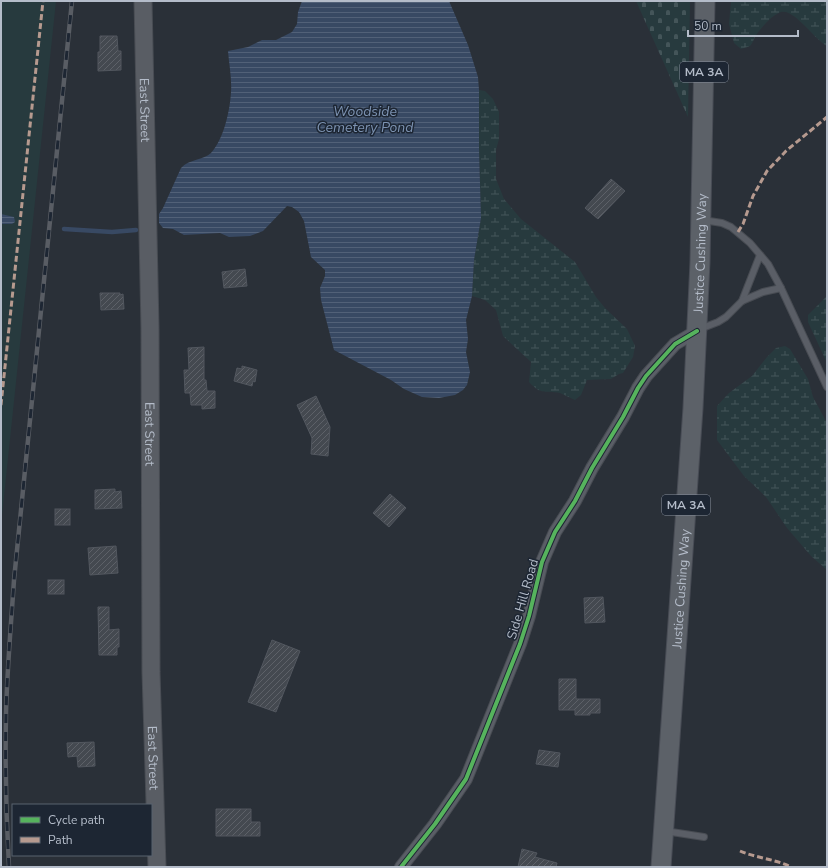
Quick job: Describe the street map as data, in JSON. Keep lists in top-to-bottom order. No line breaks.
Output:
{"streets":{"main road":["MA 3A","East Street","Justice Cushing Way"],"street":["Side Hill Road"]},"crossings":[["Justice Cushing Way","Side Hill Road"]],"water":["Woodside Cemetery Pond"],"legend":["Cycle path","Path"],"scale_bar":"50 m"}
